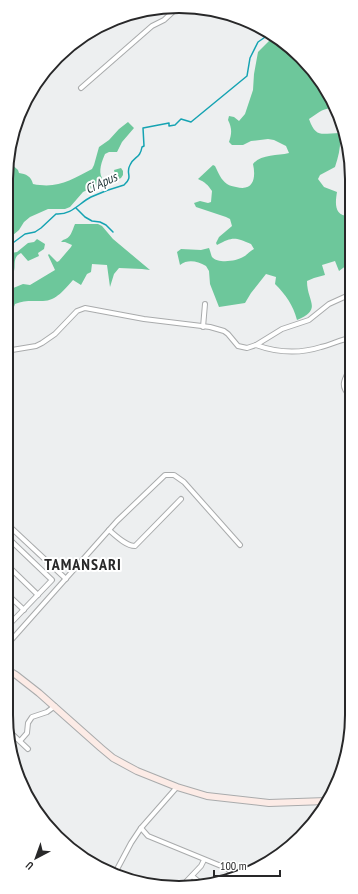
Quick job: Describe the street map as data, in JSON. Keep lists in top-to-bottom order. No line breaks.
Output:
{"districts":["TAMANSARI"],"water":["Ci Apus"],"scale_bar":"100 m","north":"bottom left"}
